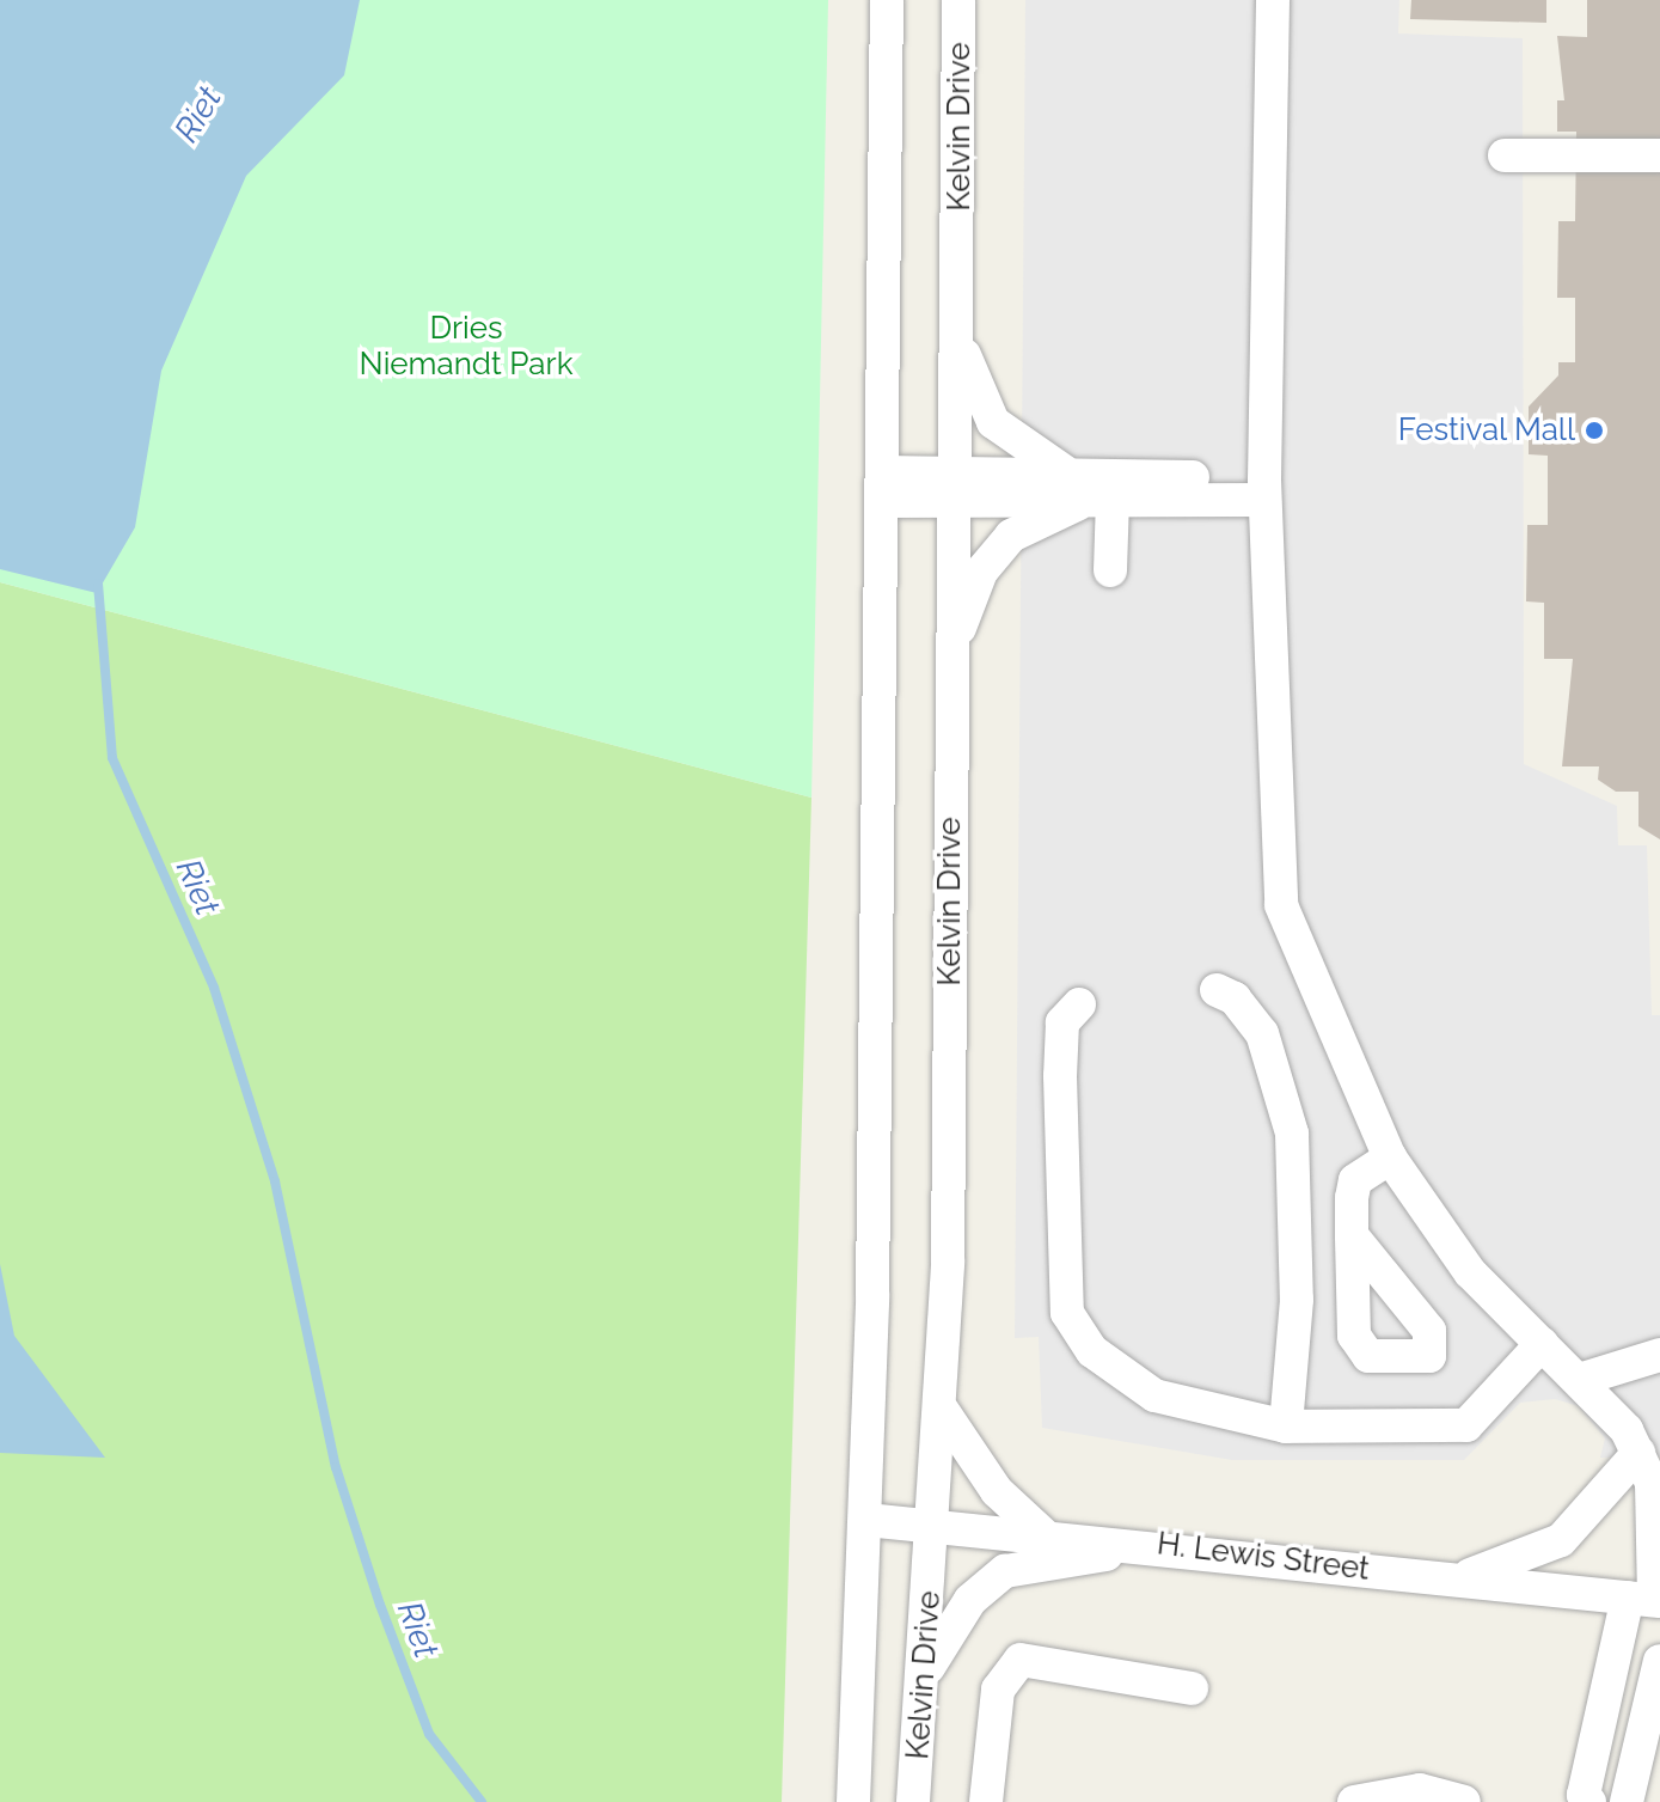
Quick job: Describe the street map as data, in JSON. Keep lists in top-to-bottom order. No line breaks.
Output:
{"streets":{"street":["Kelvin Drive","H. Lewis Street"]},"crossings":[["Kelvin Drive","H. Lewis Street"]],"water":["Riet"],"parks":["Dries Niemandt Park"],"places":["Festival Mall"]}
